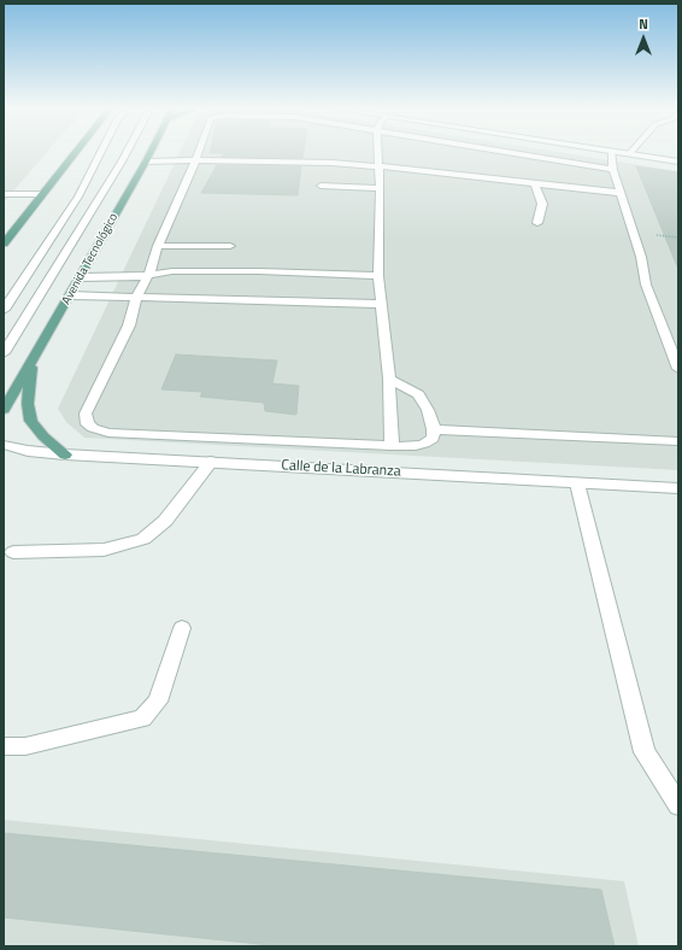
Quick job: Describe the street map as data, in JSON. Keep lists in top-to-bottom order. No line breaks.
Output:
{"streets":{"main road":["Avenida Tecnológico","Calle de la Labranza"]},"north":"top"}
